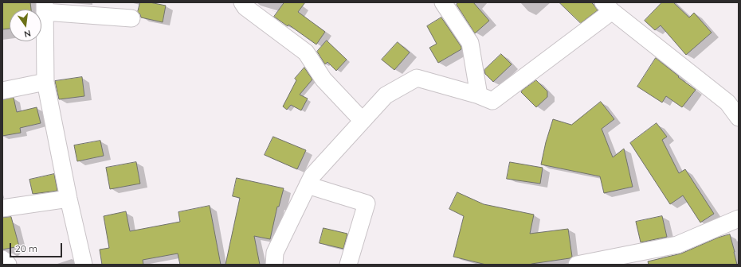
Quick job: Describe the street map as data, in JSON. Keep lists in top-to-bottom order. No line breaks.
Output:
{"scale_bar":"20 m","north":"bottom"}
